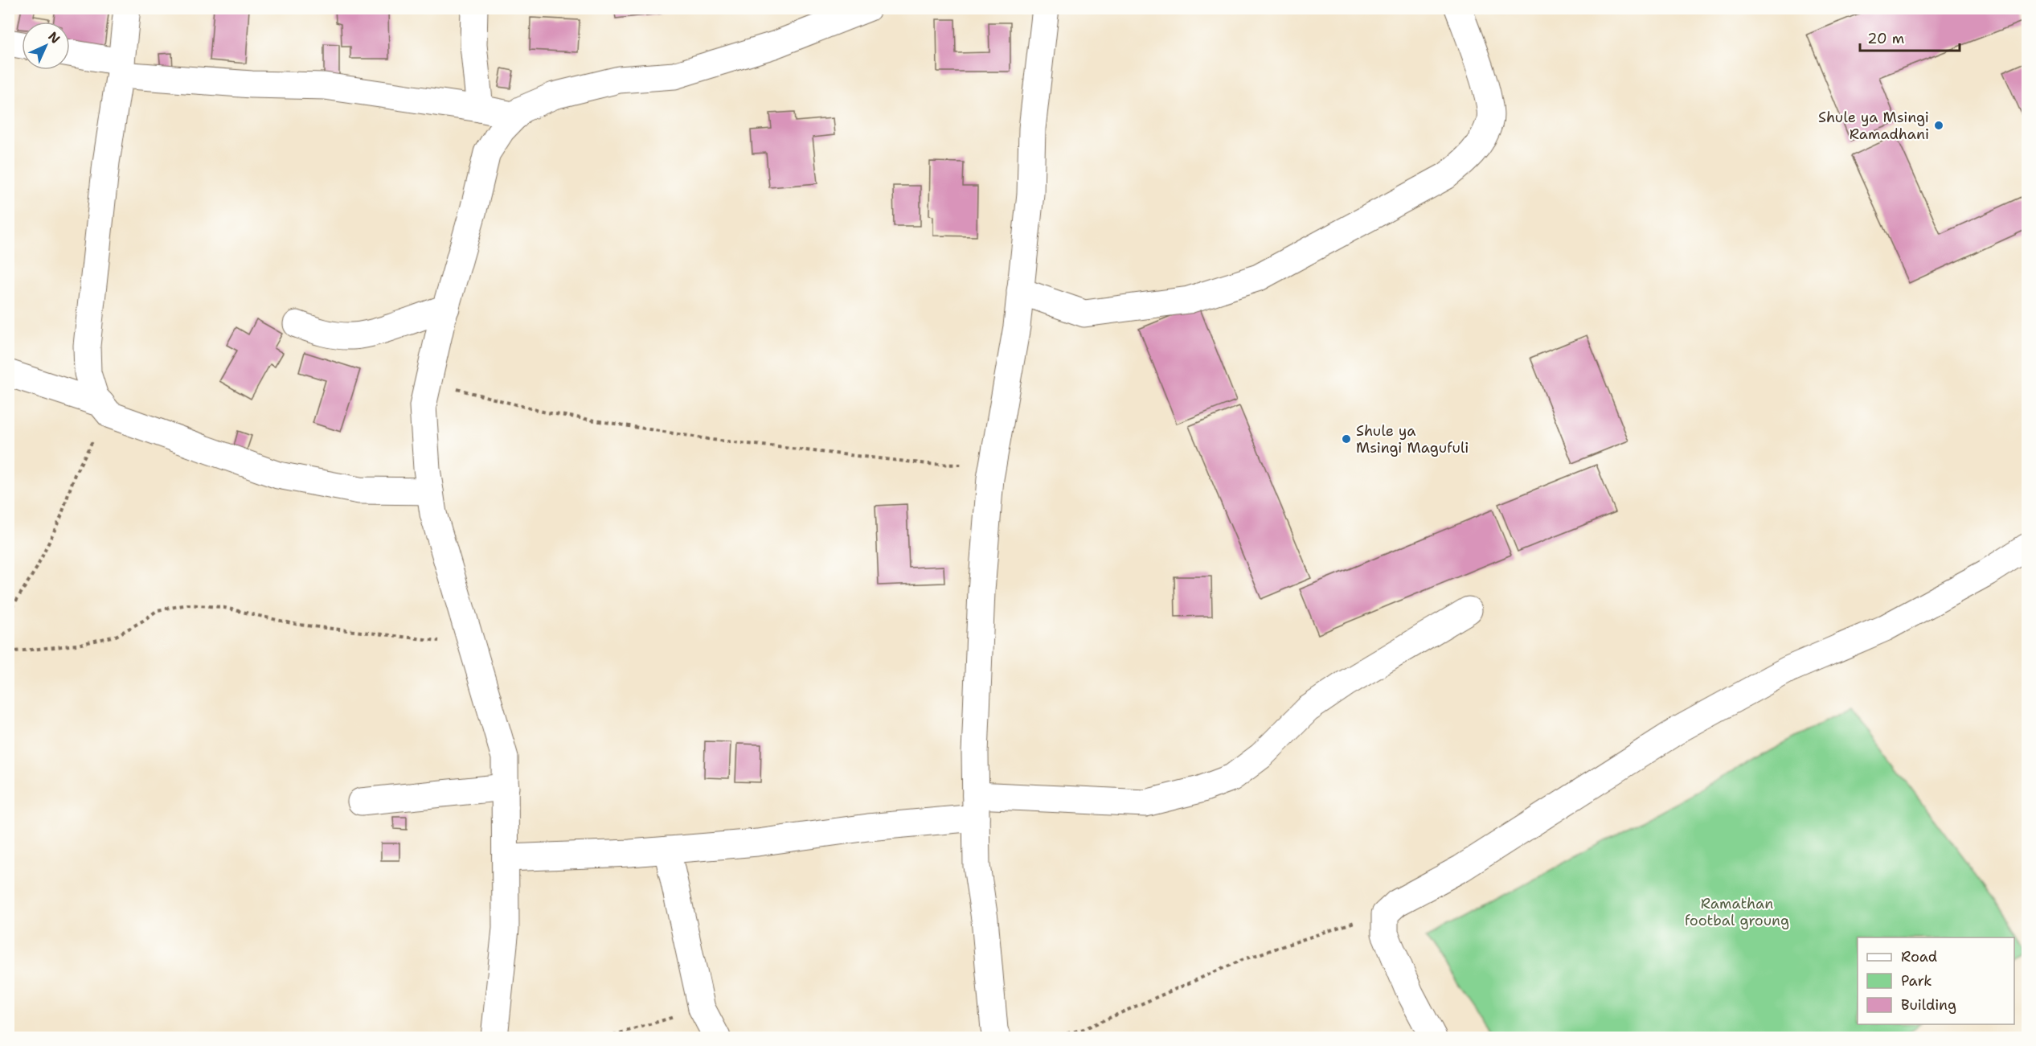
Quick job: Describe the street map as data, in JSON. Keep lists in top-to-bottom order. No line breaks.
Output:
{"parks":["Ramathan footbal groung"],"places":["Shule ya Msingi Ramadhani","Shule ya Msingi Magufuli"],"legend":["Road","Park","Building"],"scale_bar":"20 m","north":"top right"}
